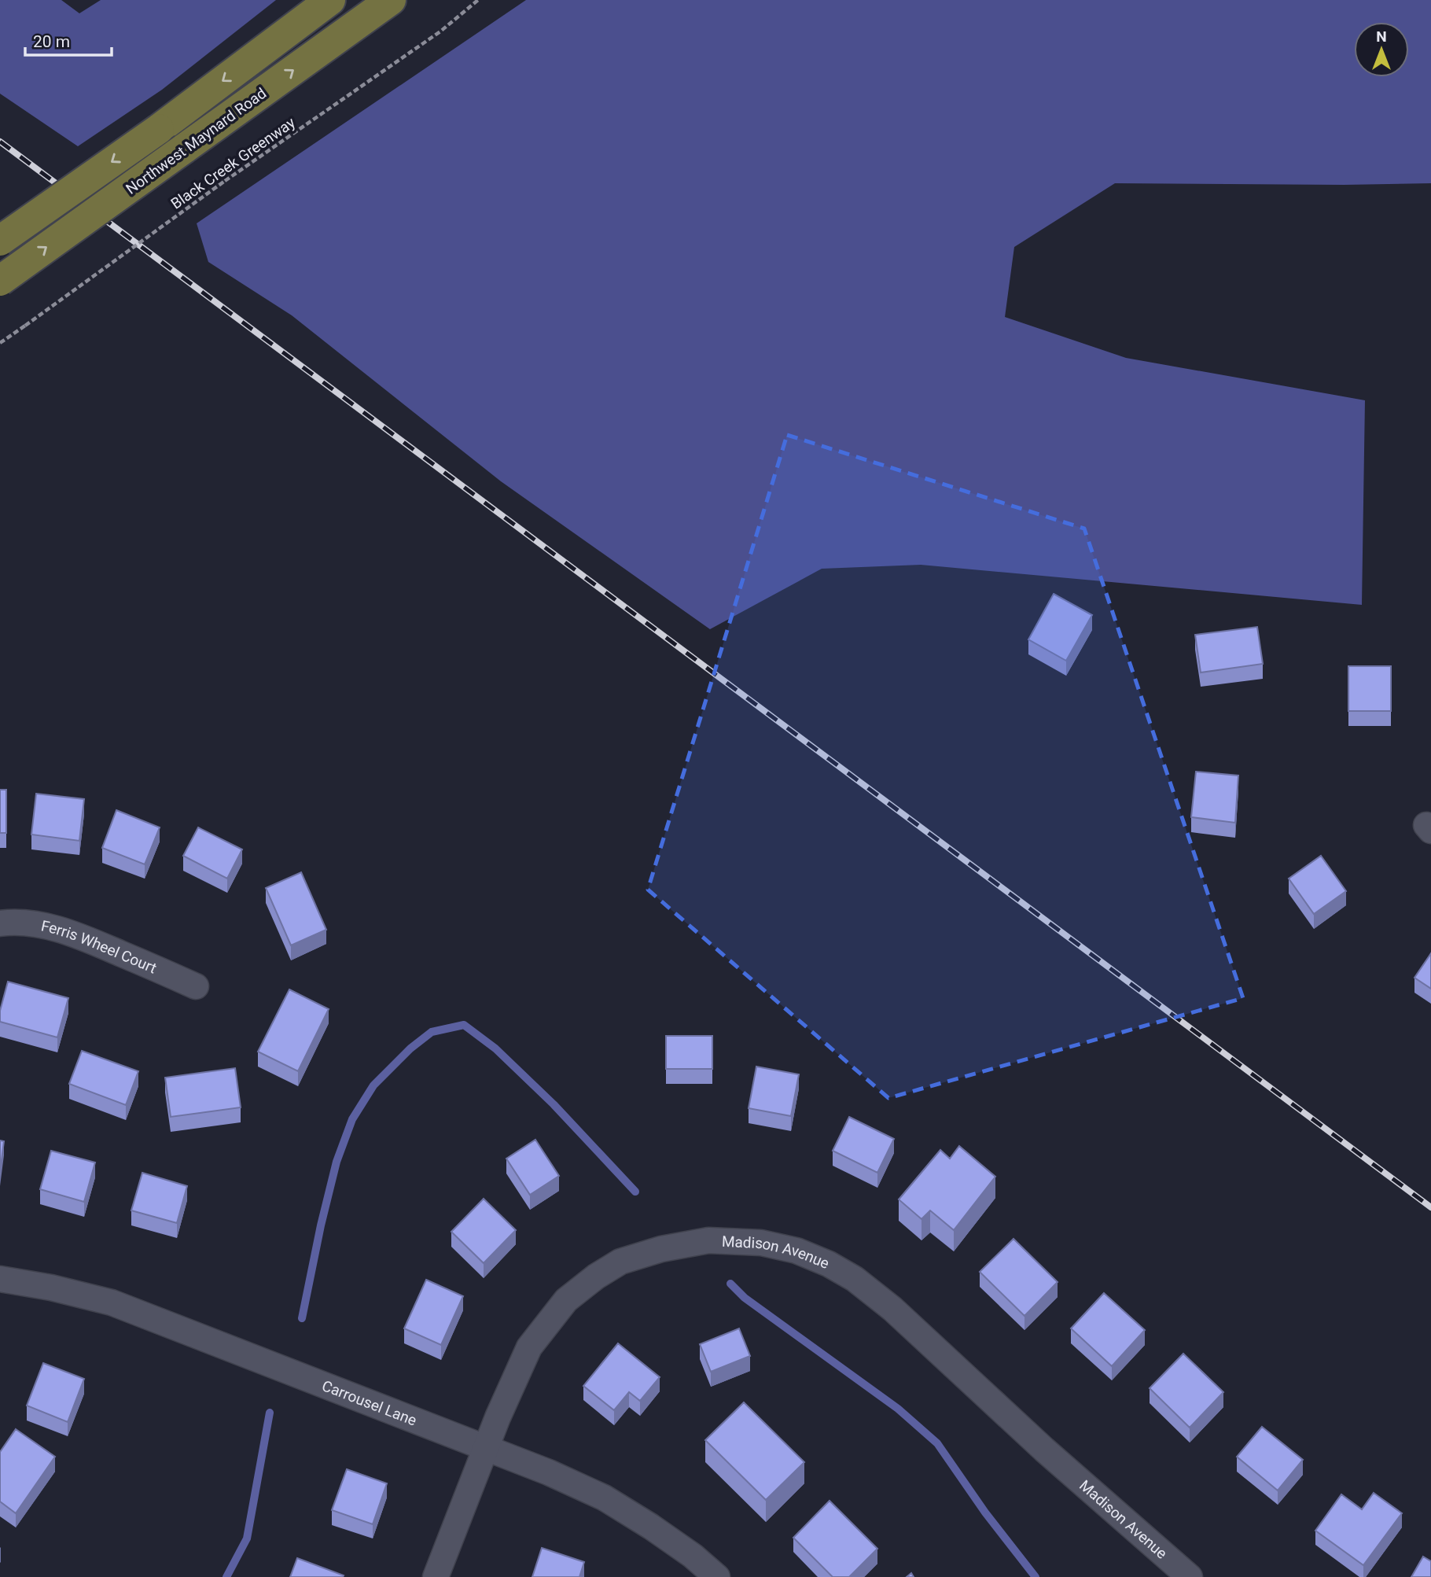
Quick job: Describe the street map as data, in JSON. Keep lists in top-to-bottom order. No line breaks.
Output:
{"streets":{"main road":["Northwest Maynard Road"],"street":["Ferris Wheel Court","Madison Avenue","Carrousel Lane"],"path":["Black Creek Greenway"]},"crossings":[["Madison Avenue","Carrousel Lane"]],"scale_bar":"20 m","north":"top"}
